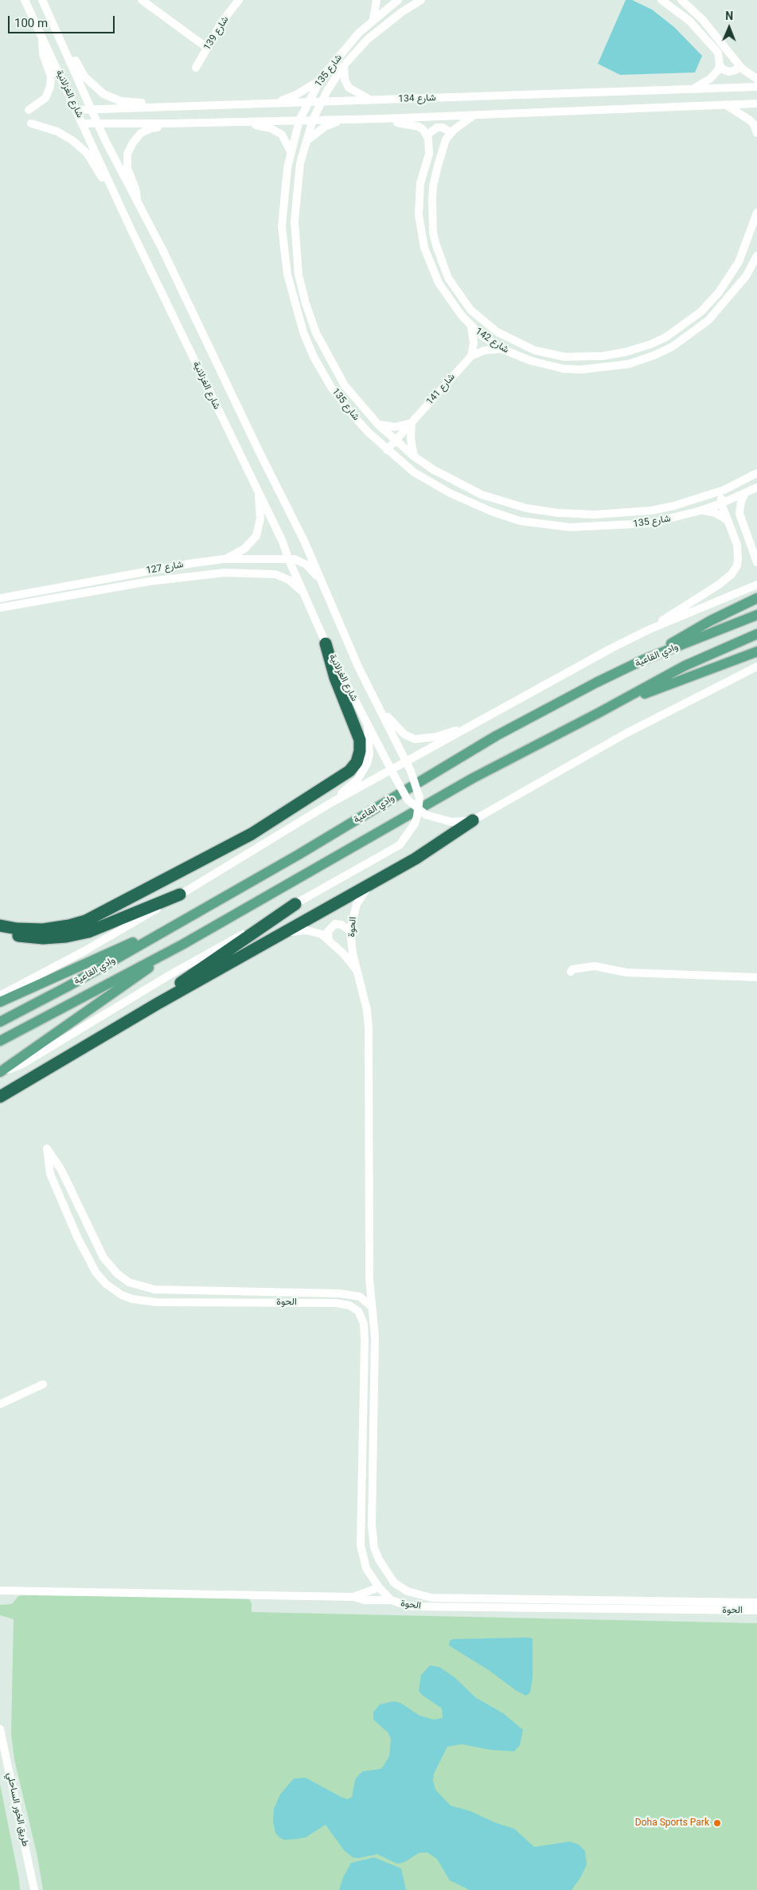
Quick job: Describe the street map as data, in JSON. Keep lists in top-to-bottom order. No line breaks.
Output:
{"streets":{"main road":["وادي القاعية"],"street":["شارع 139","شارع 135","شارع الغزلانية","شارع 134","شارع 142","شارع 141","شارع 127","الحوة","طريق الخور الساحلي"]},"crossings":[["شارع 135","شارع 134"],["شارع 135","شارع 141"],["شارع الغزلانية","شارع 134"],["شارع الغزلانية","شارع 127"],["شارع 134","شارع 142"]],"places":["Doha Sports Park"],"scale_bar":"100 m","north":"top"}
